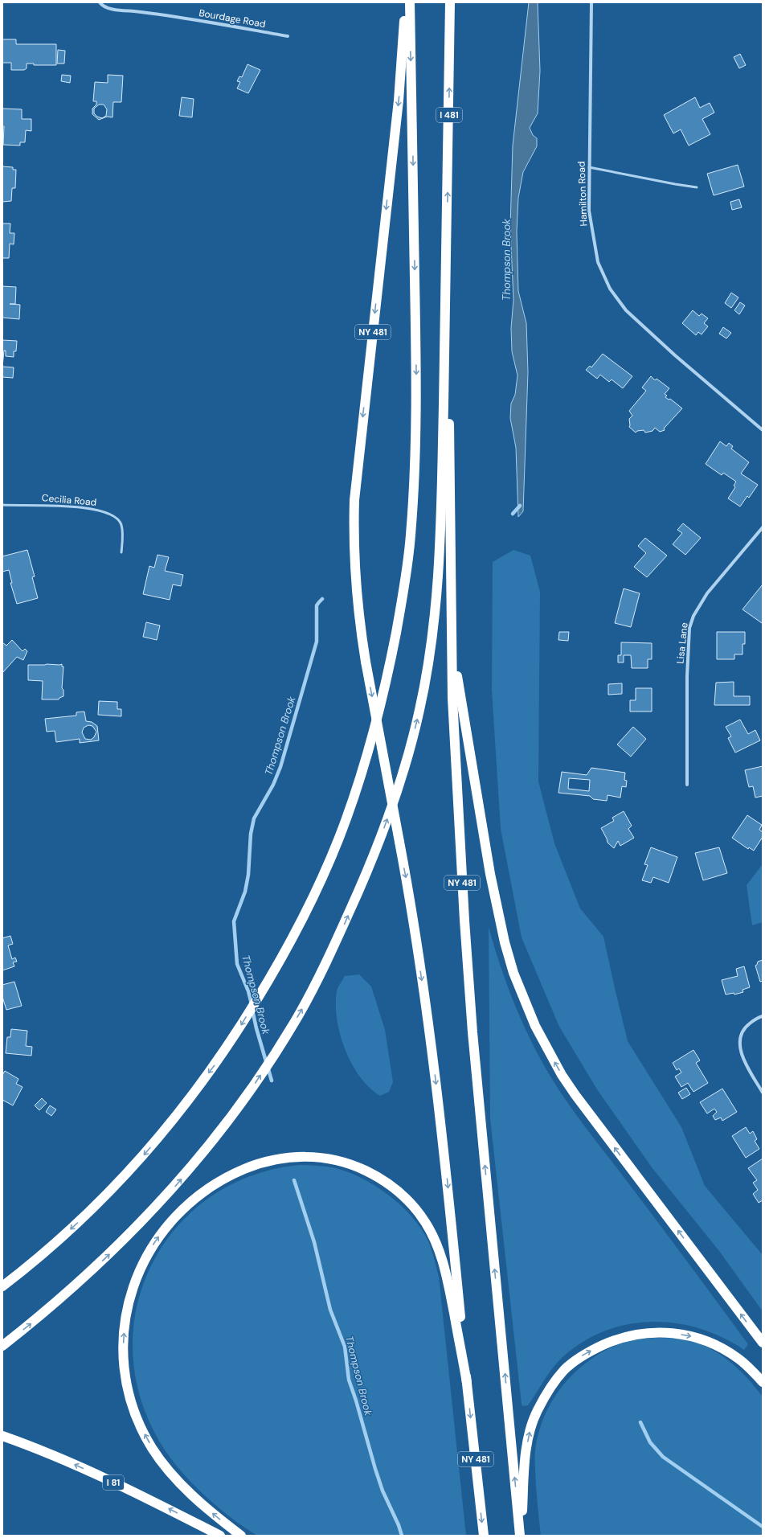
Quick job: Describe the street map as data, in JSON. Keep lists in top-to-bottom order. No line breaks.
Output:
{"streets":{"highway":["I 481","NY 481","I 81"],"street":["Bourdage Road","Hamilton Road","Lisa Lane"],"lane":["Cecilia Road"]},"crossings":[["I 481","NY 481"]],"water":["Thompson Brook"]}
